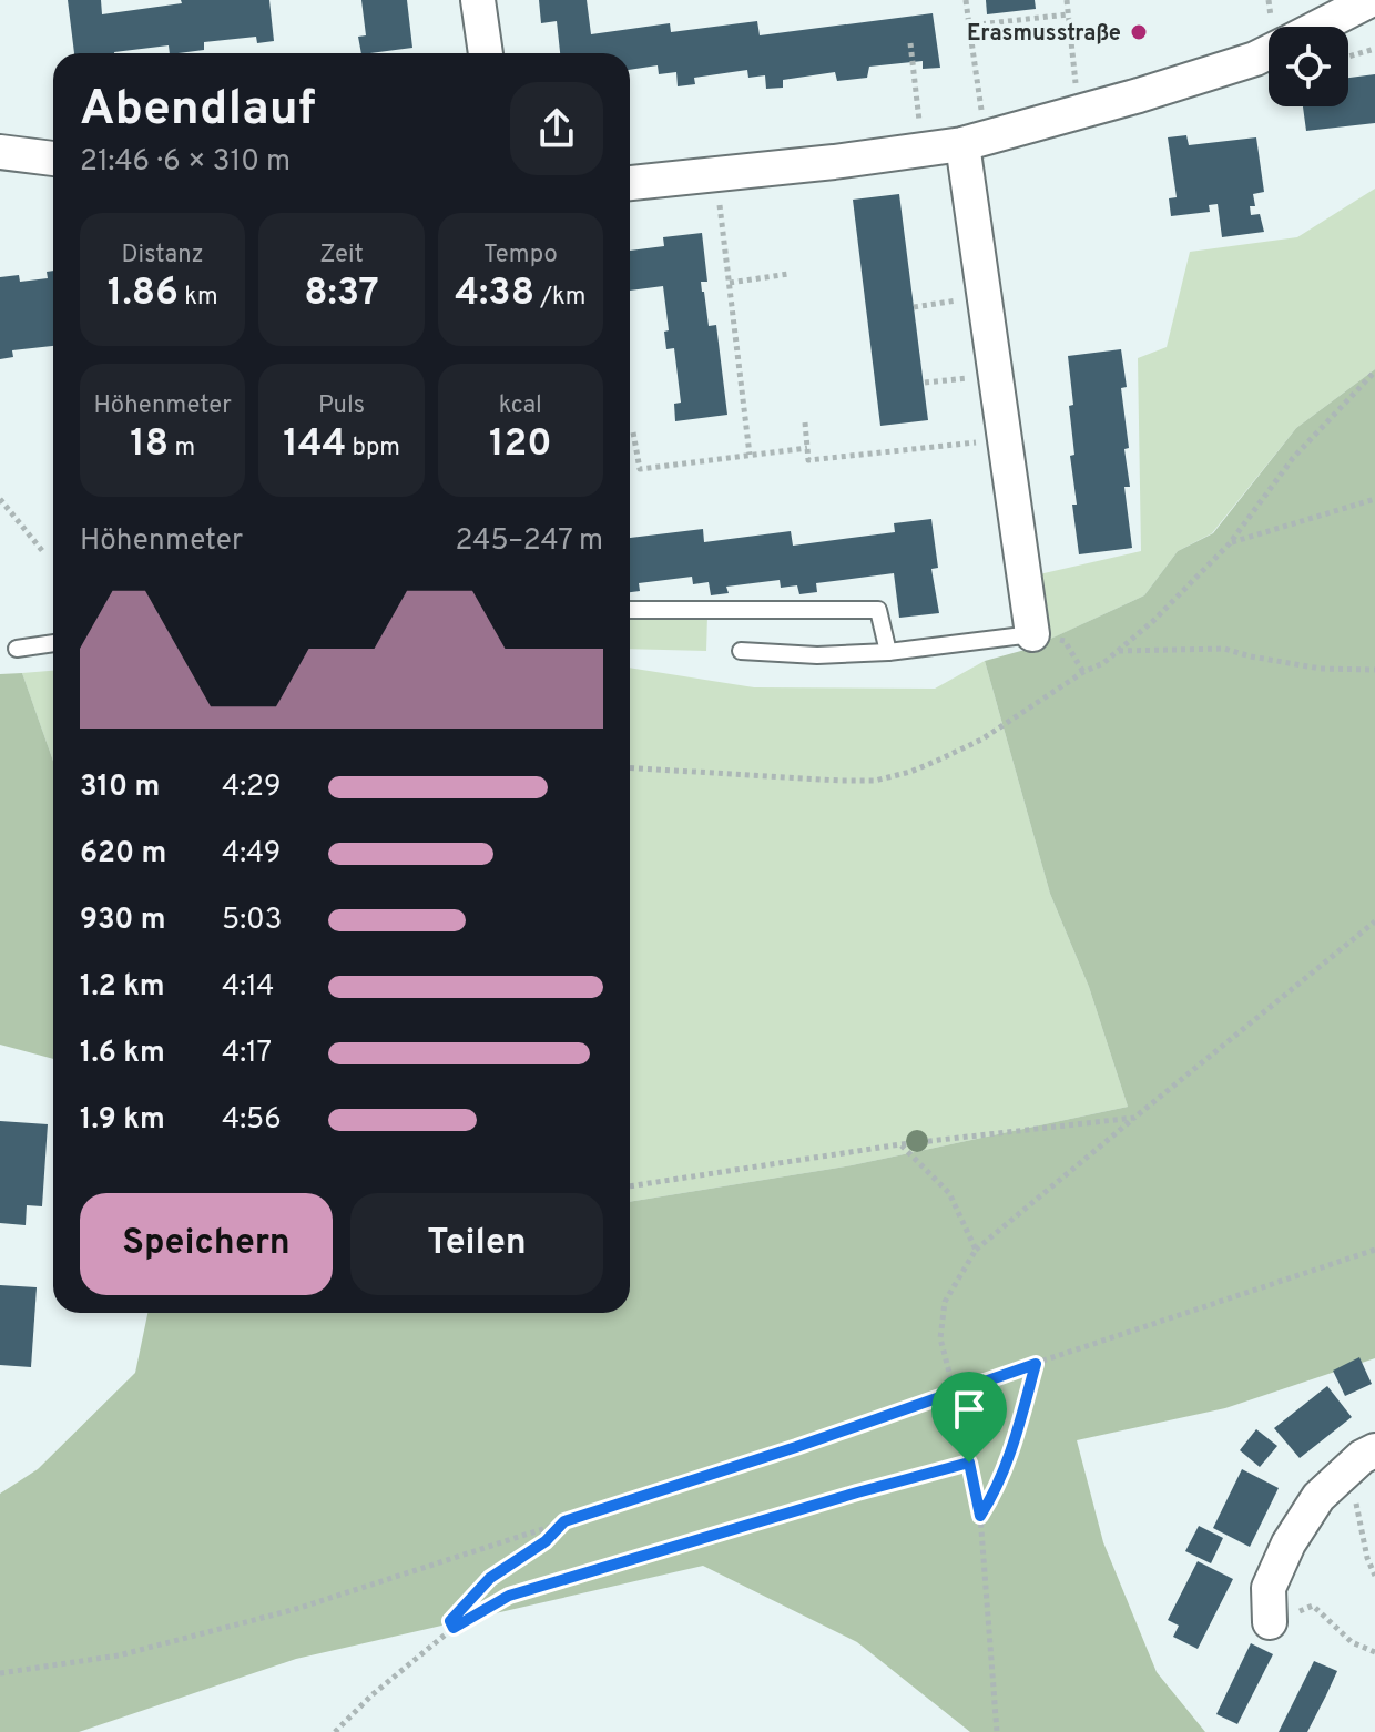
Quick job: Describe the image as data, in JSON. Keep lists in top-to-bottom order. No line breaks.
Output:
{"places":["Erasmusstraße"],"page":{"heading":["Abendlauf","21:46 · 6 × 310 m"],"stats":[["Distanz","1.86 km"],["Zeit","8:37"],["Tempo","4:38 /km"],["Höhenmeter","18 m"],["Puls","144 bpm"],["kcal","120"]],"chart":["Höhenmeter","245–247 m"],"list":[{"name":"310 m","note":"4:29"},{"name":"620 m","note":"4:49"},{"name":"930 m","note":"5:03"},{"name":"1.2 km","note":"4:14"},{"name":"1.6 km","note":"4:17"},{"name":"1.9 km","note":"4:56"}],"buttons":["Speichern","Teilen"]}}
